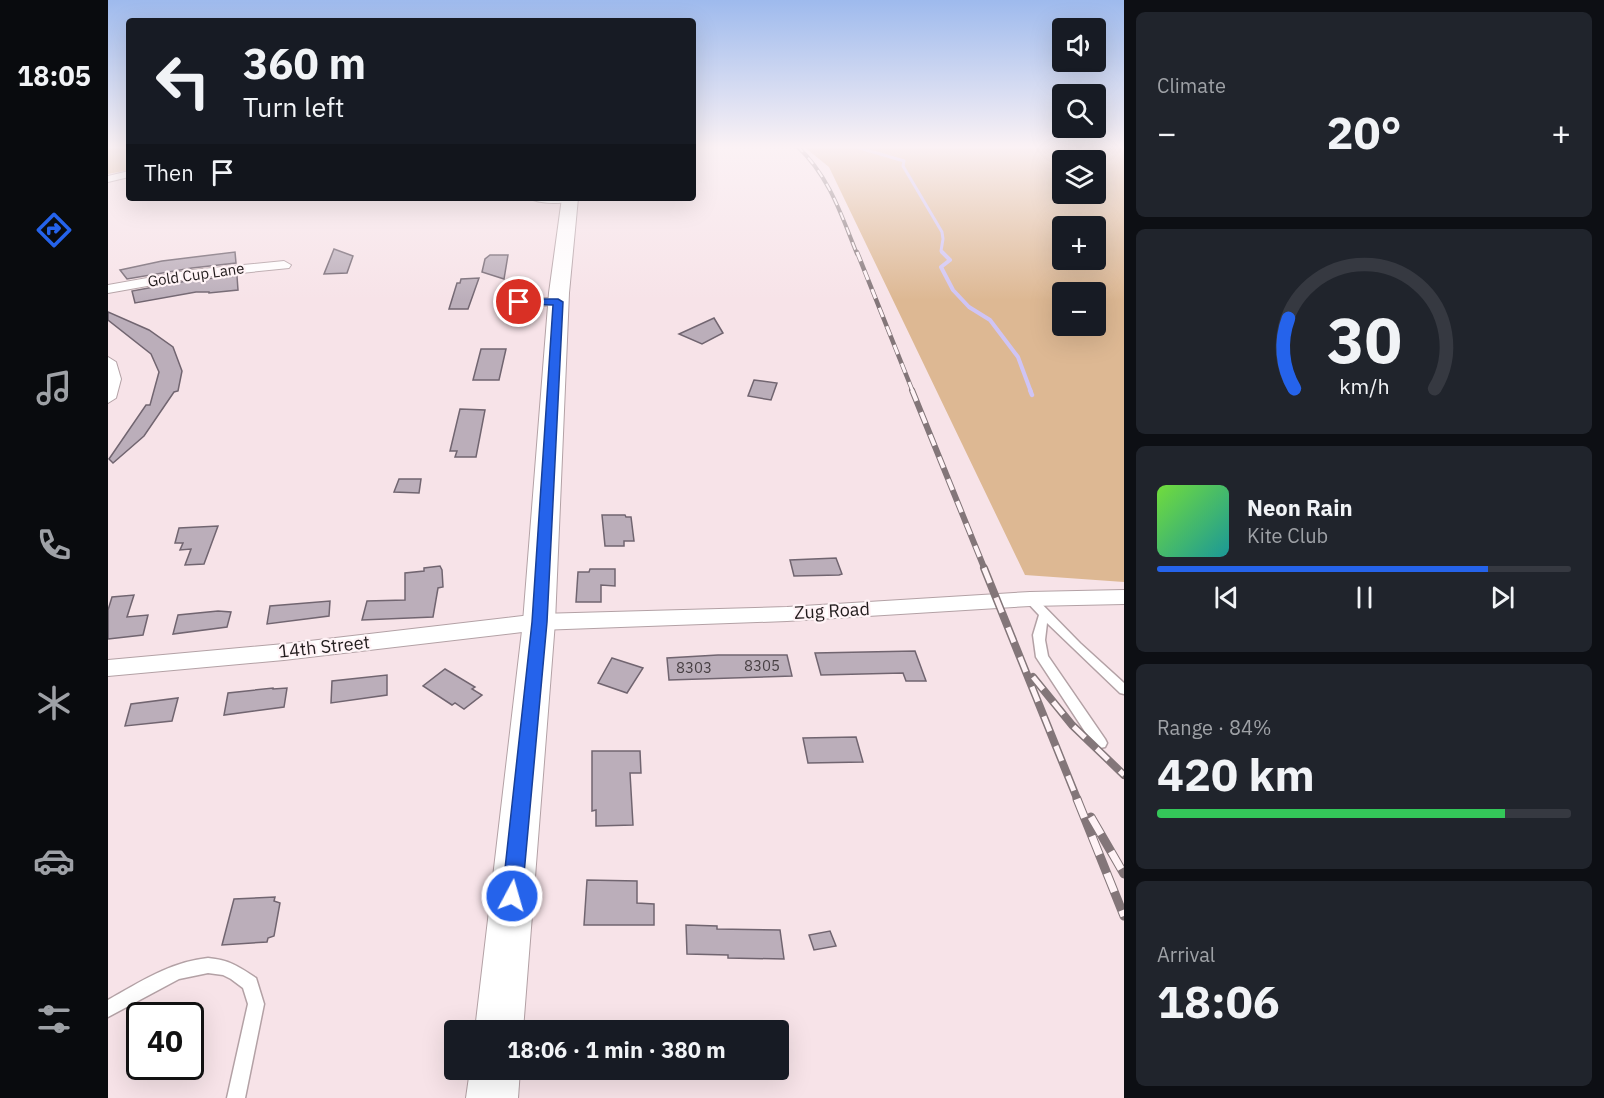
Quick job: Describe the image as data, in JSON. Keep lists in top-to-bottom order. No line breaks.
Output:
{"streets":{"street":["Gold Cup Lane","Zug Road","14th Street"]},"crossings":[["Zug Road","14th Street"]],"house_numbers":["8305","8303"],"page":{"tabs":"18:05","tile":["Climate",["Range · 84%","420 km"],["Arrival","18:06"]],"map_buttons":["+","−"],"turn":["360 m","Turn left"],"heat":["−","20°","+"],"then":"Then","song":["Neon Rain","Kite Club"],"limit":"40","trip":"18:06 · 1 min · 380 m","gauge":["30","km/h"]}}
